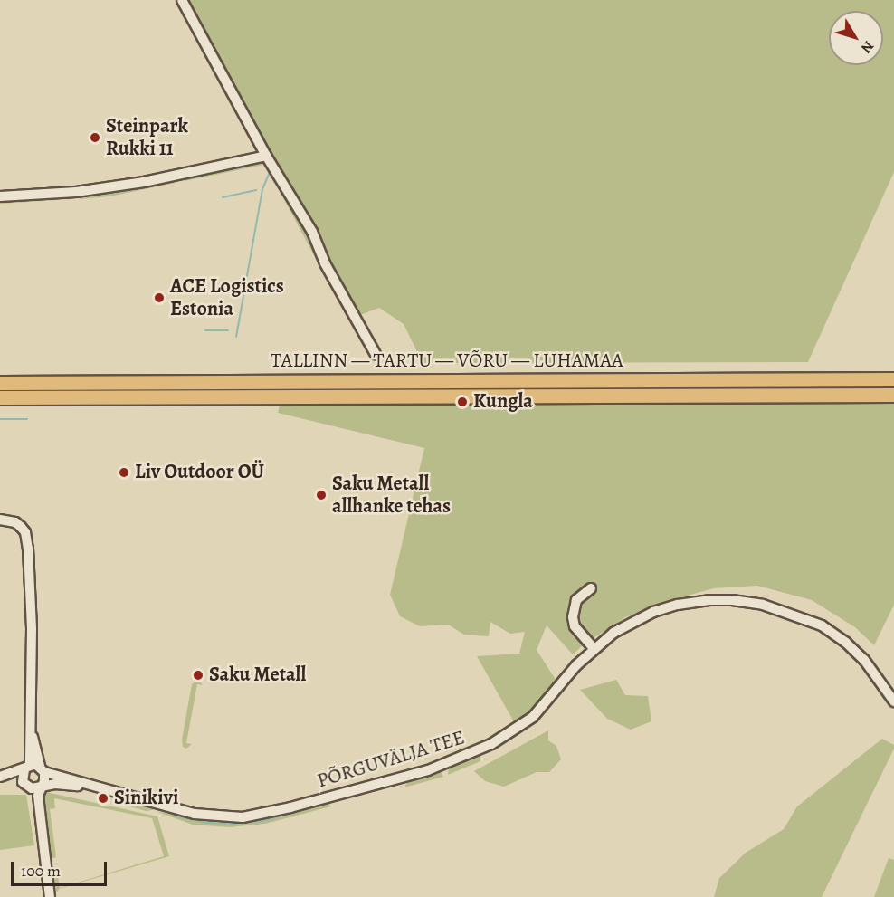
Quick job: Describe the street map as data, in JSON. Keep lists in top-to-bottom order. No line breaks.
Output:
{"streets":{"highway":["TALLINN — TARTU — VÕRU — LUHAMAA"],"street":["PÕRGUVÄLJA TEE"]},"places":["Steinpark Rukki 11","ACE Logistics Estonia","Kungla","Liv Outdoor OÜ","Saku Metall allhanke tehas","Saku Metall","Sinikivi"],"scale_bar":"100 m","north":"bottom right"}
